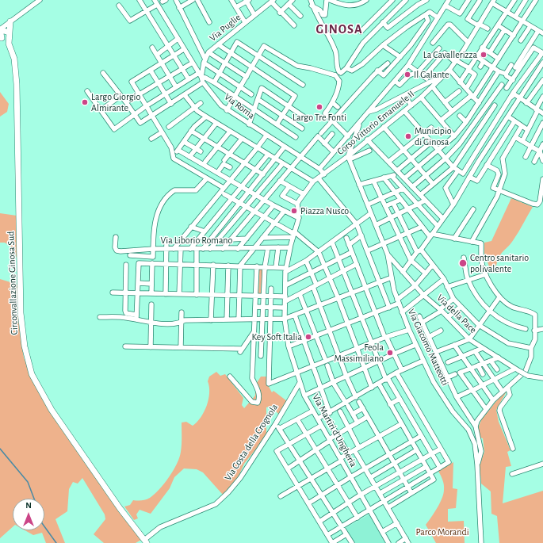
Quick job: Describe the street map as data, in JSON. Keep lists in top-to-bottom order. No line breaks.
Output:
{"streets":{"main road":["Circonvallazione Ginosa Sud"],"street":["Via Puglie","Via Roma","Corso Vittorio Emanuele II","Via Liborio Romano","Via della Pace","Via Giacomo Matteotti","Via Martiri d'Ungheria","Via Costa della Crognola"]},"crossings":[["Via Puglie","Via Roma"],["Corso Vittorio Emanuele II","Via Giacomo Matteotti"],["Via Liborio Romano","Via Martiri d'Ungheria"],["Circonvallazione Ginosa Sud","Via Costa della Crognola"],["Via della Pace","Via Giacomo Matteotti"],["Via Martiri d'Ungheria","Via Costa della Crognola"]],"districts":["GINOSA"],"parks":["Parco Morandi"],"places":["La Cavallerizza","Il Galante","Largo Giorgio Almirante","Largo Tre Fonti","Municipio di Ginosa","Piazza Nusco","Centro sanitario polivalente","Key Soft Italia","Feola Massimiliano"],"north":"top"}
